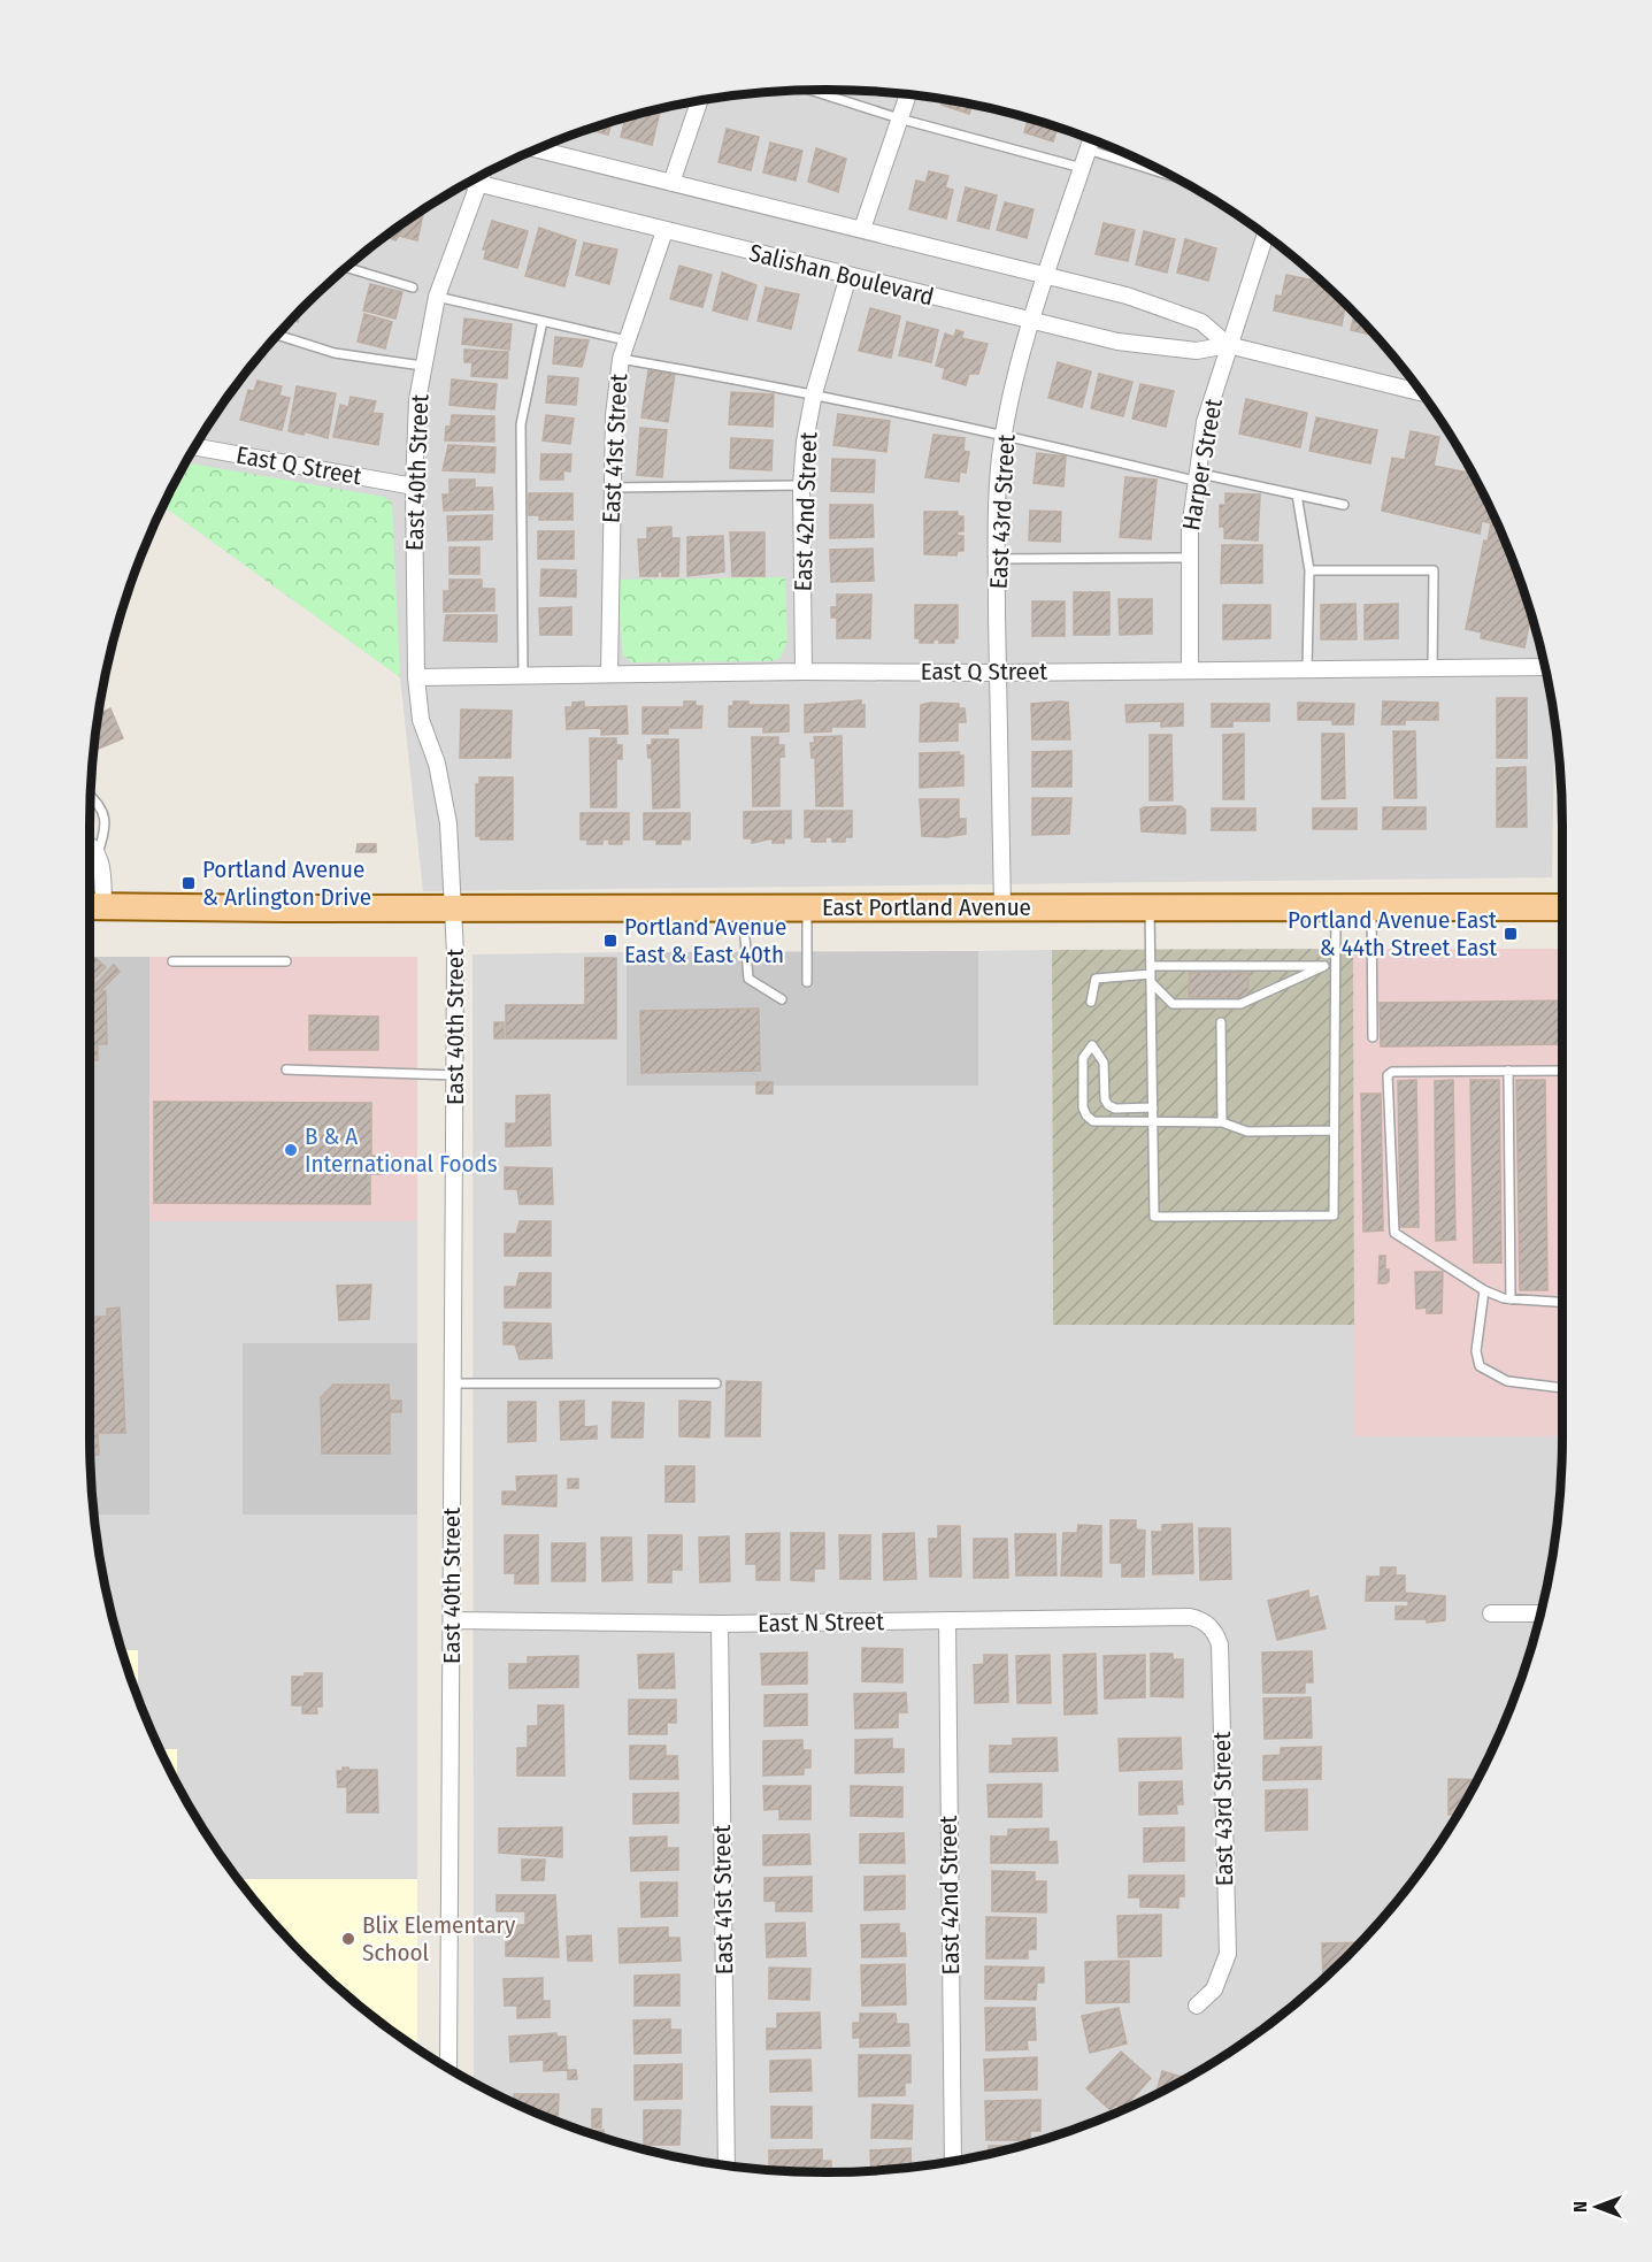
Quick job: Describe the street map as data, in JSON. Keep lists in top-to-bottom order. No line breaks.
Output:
{"streets":{"main road":["East Portland Avenue"],"street":["Salishan Boulevard","East 41st Street","Harper Street","East Q Street","East 40th Street","East 42nd Street","East 43rd Street","East N Street"]},"crossings":[["Salishan Boulevard","East 41st Street"],["Salishan Boulevard","Harper Street"],["Salishan Boulevard","East 40th Street"],["Salishan Boulevard","East 42nd Street"],["Salishan Boulevard","East 43rd Street"],["East 41st Street","East Q Street"],["East 41st Street","East N Street"],["Harper Street","East Q Street"],["East Q Street","East 40th Street"],["East Q Street","East 42nd Street"],["East Q Street","East 43rd Street"],["East 40th Street","East Portland Avenue"],["East 40th Street","East N Street"],["East 42nd Street","East N Street"],["East 43rd Street","East Portland Avenue"],["East 43rd Street","East N Street"]],"places":{"transit":["Portland Avenue & Arlington Drive","Portland Avenue East & 44th Street East","Portland Avenue East & East 40th"],"other":["B & A International Foods","Blix Elementary School"]},"north":"left"}
